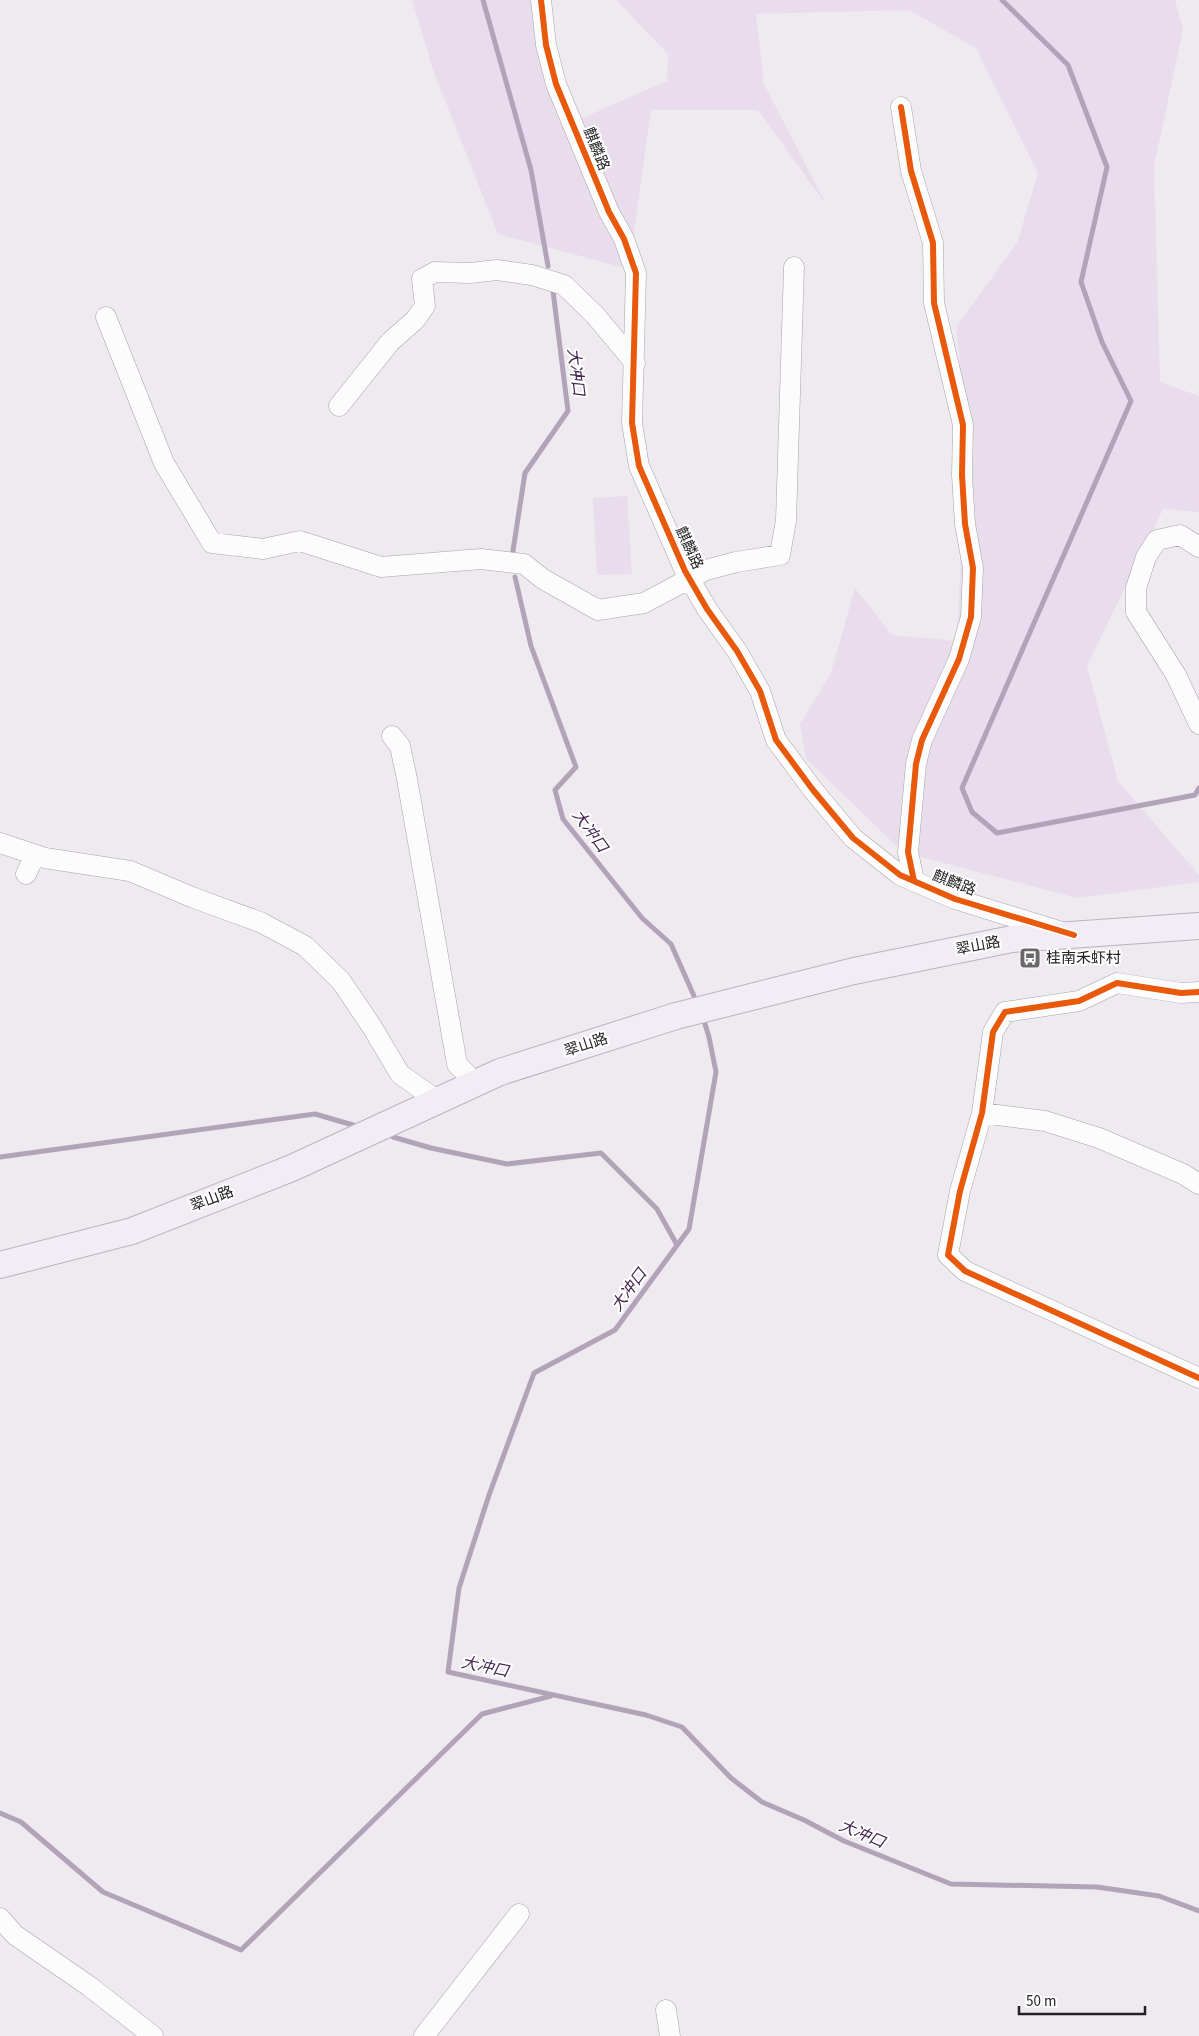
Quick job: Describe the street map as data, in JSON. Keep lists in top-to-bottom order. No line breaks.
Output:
{"streets":{"main road":["翠山路"],"street":["麒麟路"]},"crossings":[["麒麟路","翠山路"]],"water":["大冲口"],"places":{"bus stop":["桂南禾虾村"]},"scale_bar":"50 m"}
